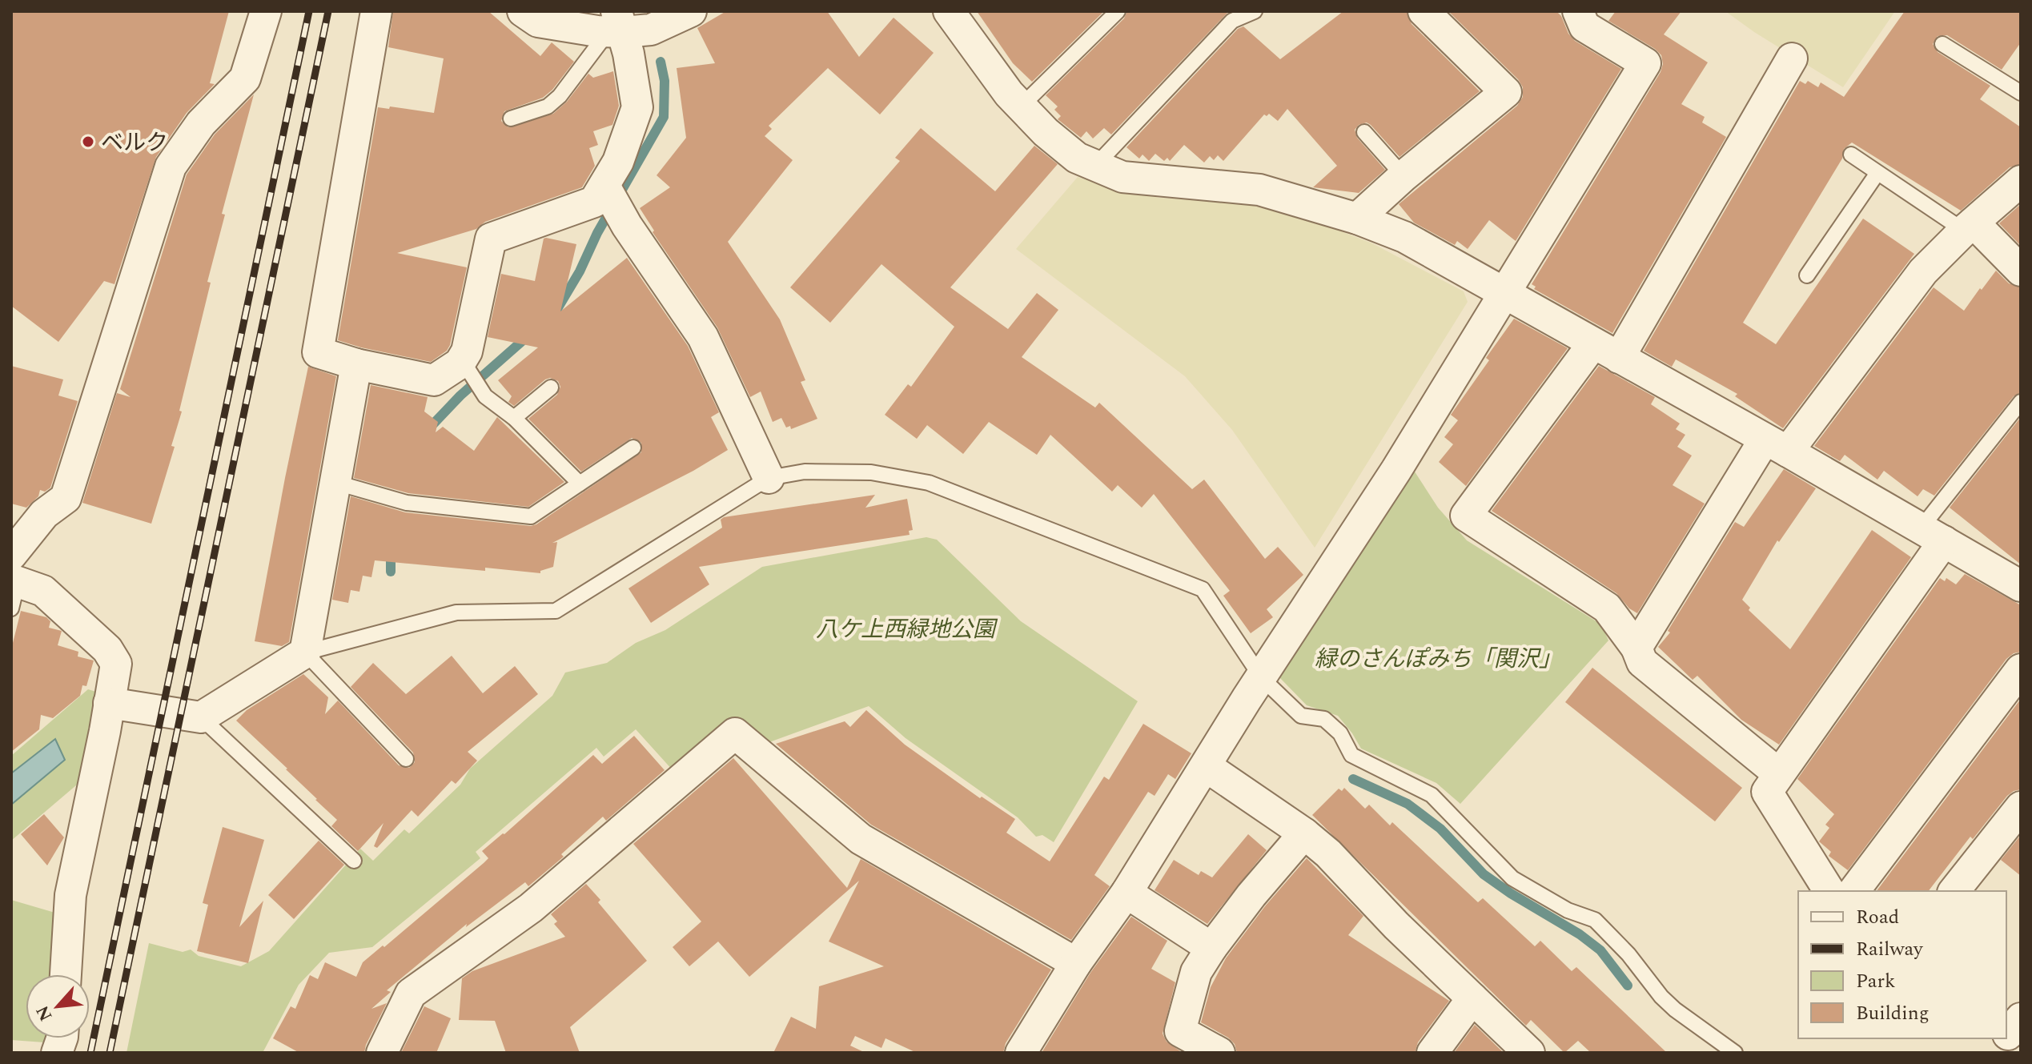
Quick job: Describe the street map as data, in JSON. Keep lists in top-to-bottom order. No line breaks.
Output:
{"parks":["八ケ上西緑地公園","緑のさんぽみち「関沢」"],"places":["ベルク"],"legend":["Road","Railway","Park","Building"],"north":"bottom left"}
